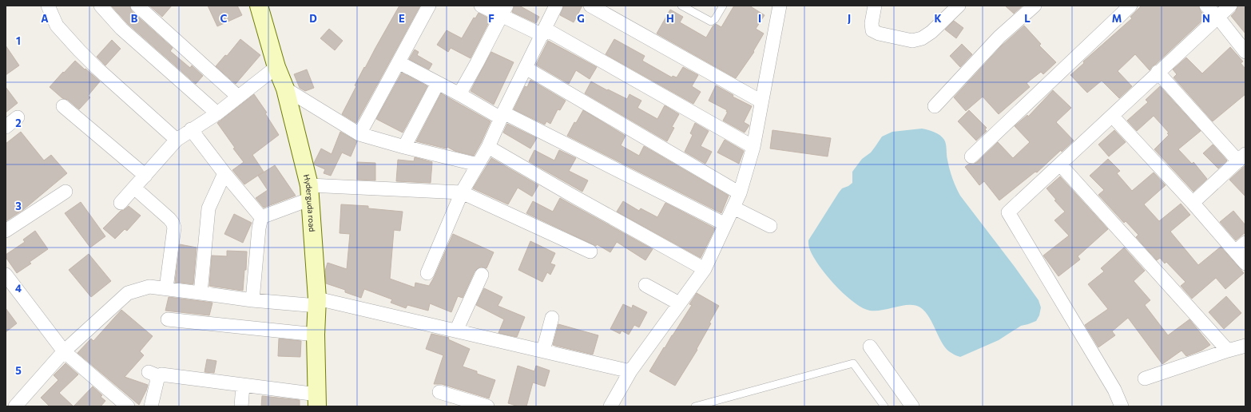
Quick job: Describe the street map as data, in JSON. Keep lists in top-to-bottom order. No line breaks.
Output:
{"streets":{"street":["Hyderguda road"]},"grid":{"columns":["A","B","C","D","E","F","G","H","I","J","K","L","M","N"],"rows":["1","2","3","4","5"]}}
